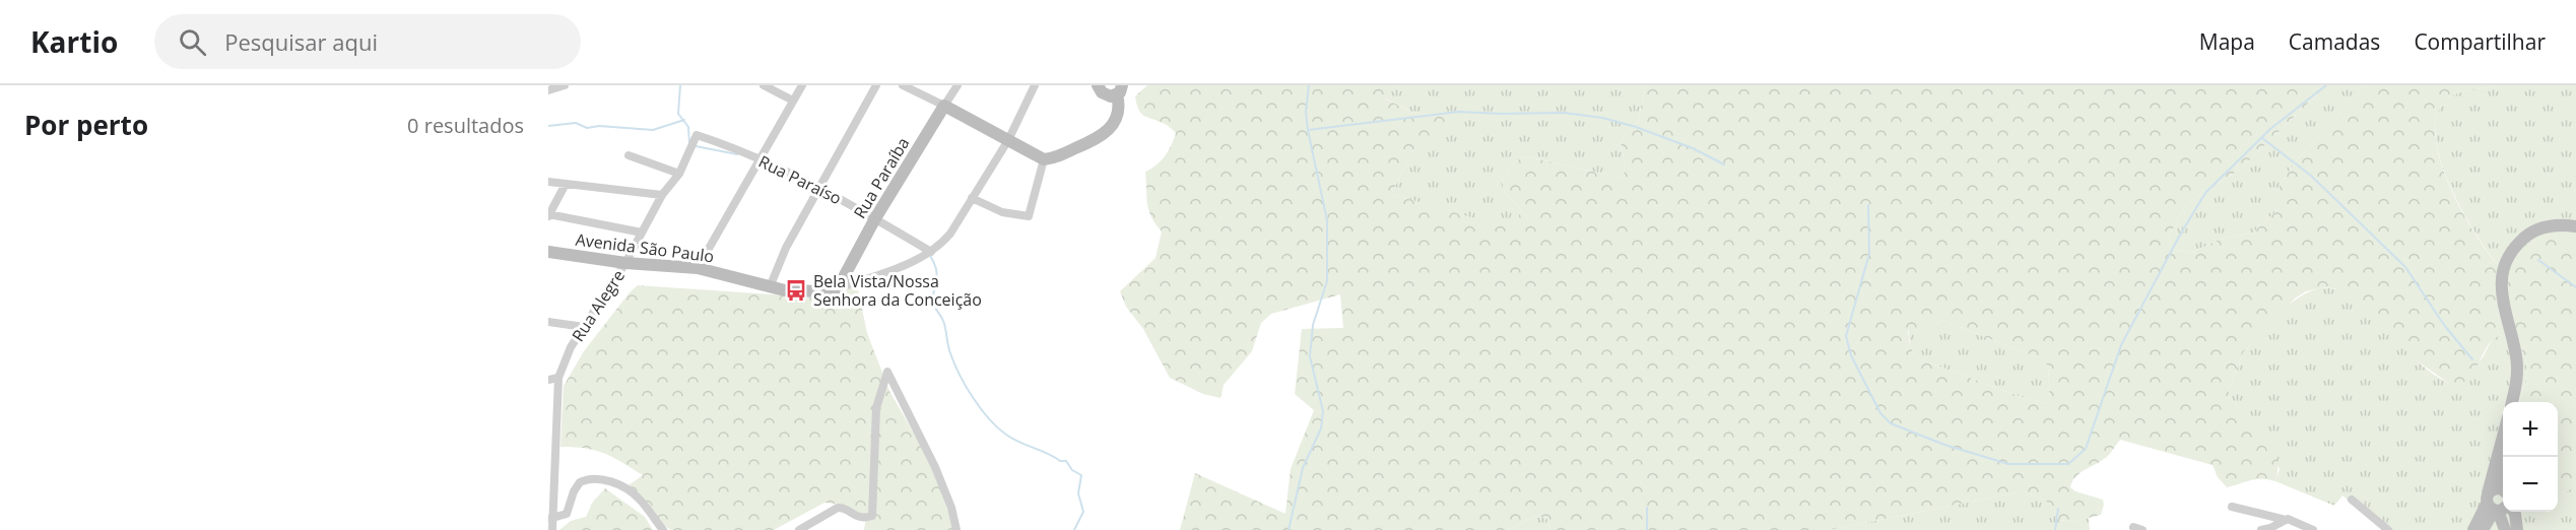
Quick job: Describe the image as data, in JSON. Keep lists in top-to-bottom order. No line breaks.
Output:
{"streets":{"street":["Rua Paraíba","Rua Paraíso","Avenida São Paulo","Rua Alegre"]},"crossings":[["Rua Paraíba","Rua Paraíso"],["Rua Paraíba","Avenida São Paulo"],["Rua Paraíso","Avenida São Paulo"],["Rua Paraíso","Rua Alegre"],["Avenida São Paulo","Rua Alegre"]],"places":{"bus stop":["Bela Vista/Nossa Senhora da Conceição"]},"page":{"header":"Kartio","search":"Pesquisar aqui","nav":["Mapa","Camadas","Compartilhar"],"heading":["Por perto","0 resultados"],"map_buttons":["+","−"]}}
